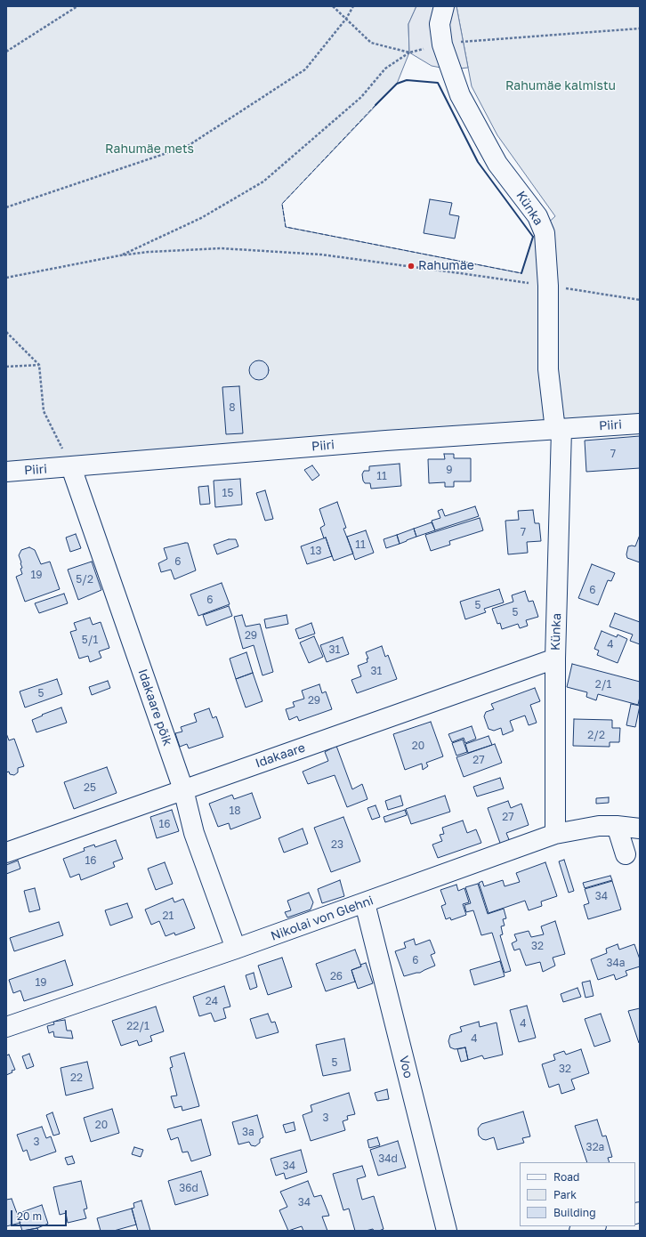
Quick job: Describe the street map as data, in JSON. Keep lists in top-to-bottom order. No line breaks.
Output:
{"streets":{"street":["Künka","Piiri","Idakaare põik","Idakaare","Nikolai von Glehni","Voo"]},"crossings":[["Künka","Piiri"],["Künka","Idakaare"],["Künka","Nikolai von Glehni"],["Piiri","Idakaare põik"],["Idakaare põik","Idakaare"],["Idakaare põik","Nikolai von Glehni"],["Nikolai von Glehni","Voo"]],"parks":["Rahumäe kalmistu","Rahumäe mets"],"places":["Rahumäe"],"house_numbers":["8","7","9","11","15","7","11","13","6","19","5/2","6","6","5","5","29","5/1","4","31","31","2/1","5","29","2/2","20","27","25","18","27","16","23","16","34","21","32","6","34a","26","19","24","4","22/1","4","5","32","22","3","20","3a","3","32a","34d","34","36d","34"],"legend":["Road","Park","Building"],"scale_bar":"20 m"}
